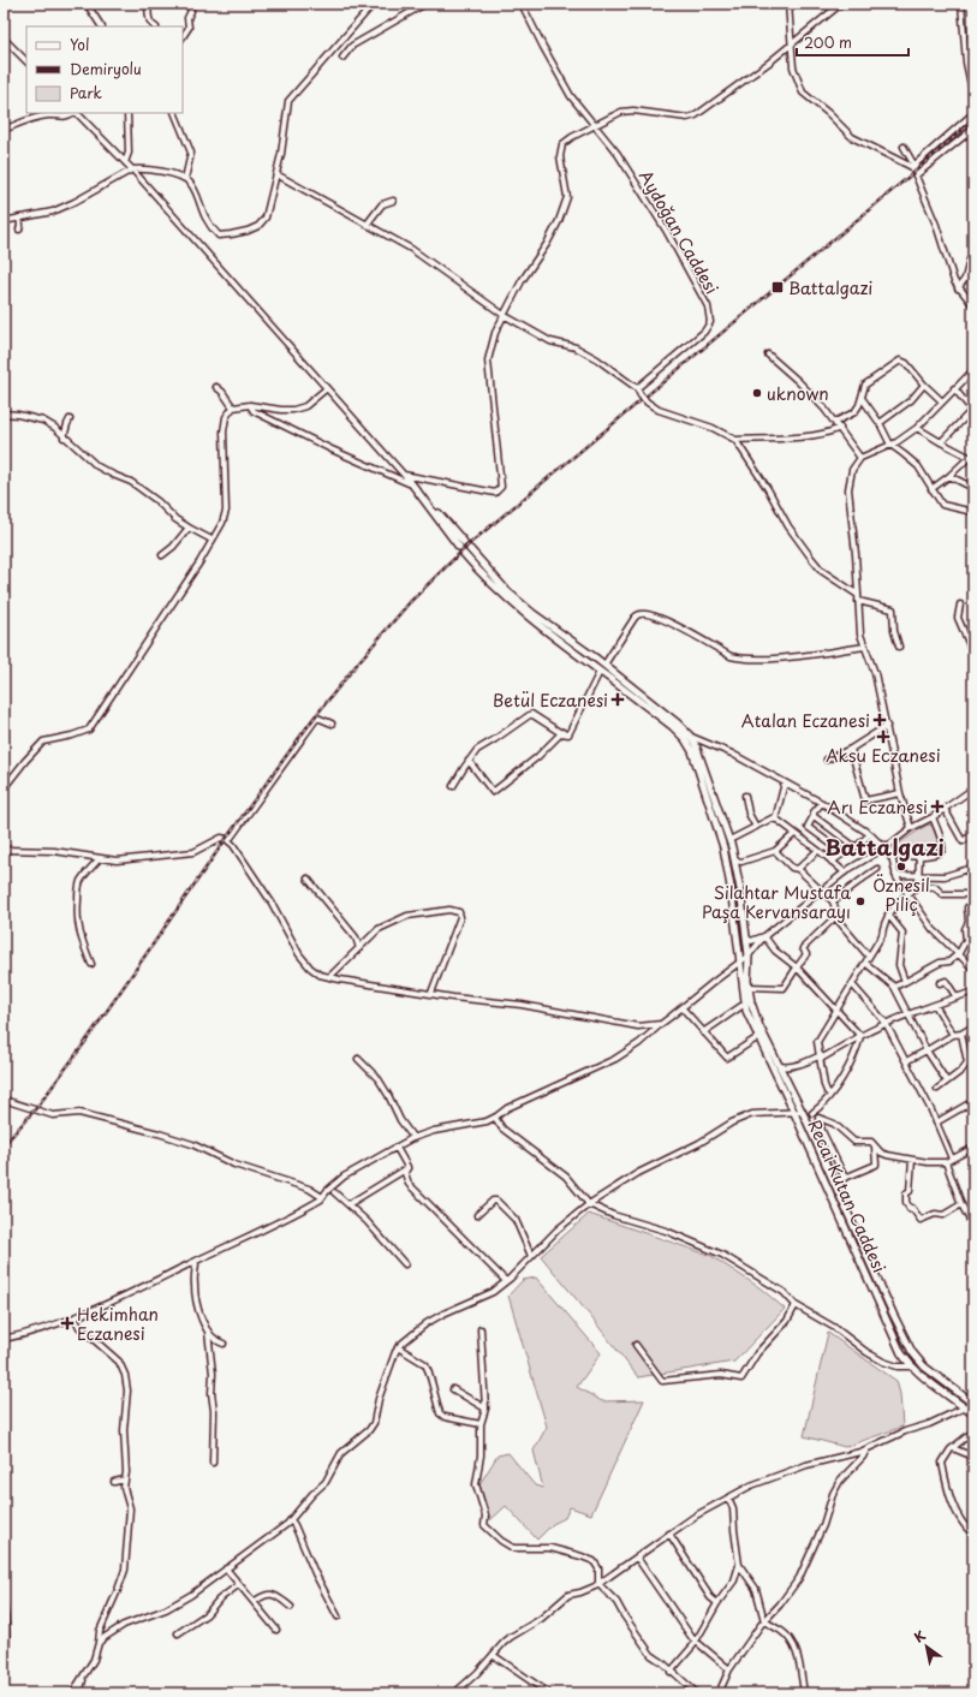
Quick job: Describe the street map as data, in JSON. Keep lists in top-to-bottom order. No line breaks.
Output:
{"streets":{"main road":["Recai Kutan Caddesi"],"street":["Aydoğan Caddesi"]},"districts":["Battalgazi"],"places":{"transit":["Battalgazi"],"other":["uknown","Öznesil Piliç","Silahtar Mustafa Paşa Kervansarayı"],"health":["Betül Eczanesi","Atalan Eczanesi","Aksu Eczanesi","Arı Eczanesi","Hekimhan Eczanesi"]},"legend":["Yol","Demiryolu","Park"],"scale_bar":"200 m","north":"top left"}
